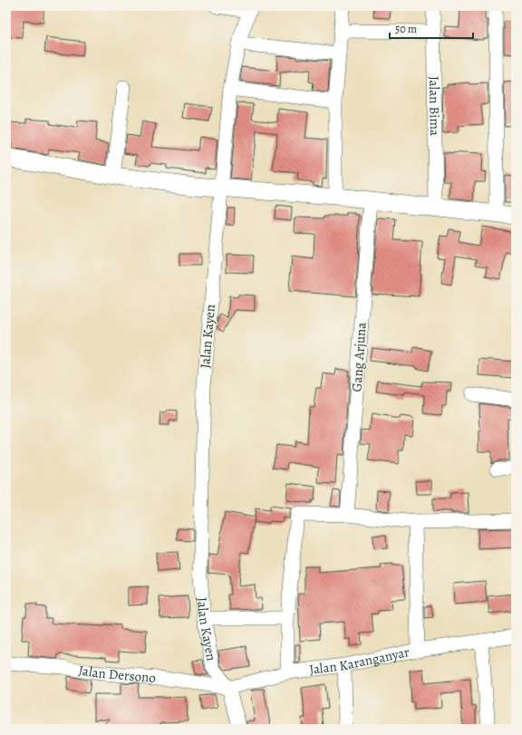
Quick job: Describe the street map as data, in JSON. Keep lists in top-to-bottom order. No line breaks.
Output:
{"streets":{"street":["Jalan Bima","Jalan Kayen","Gang Arjuna","Jalan Karanganyar","Jalan Dersono"]},"crossings":[["Jalan Kayen","Jalan Karanganyar"],["Jalan Kayen","Jalan Dersono"],["Jalan Karanganyar","Jalan Dersono"]],"scale_bar":"50 m"}
